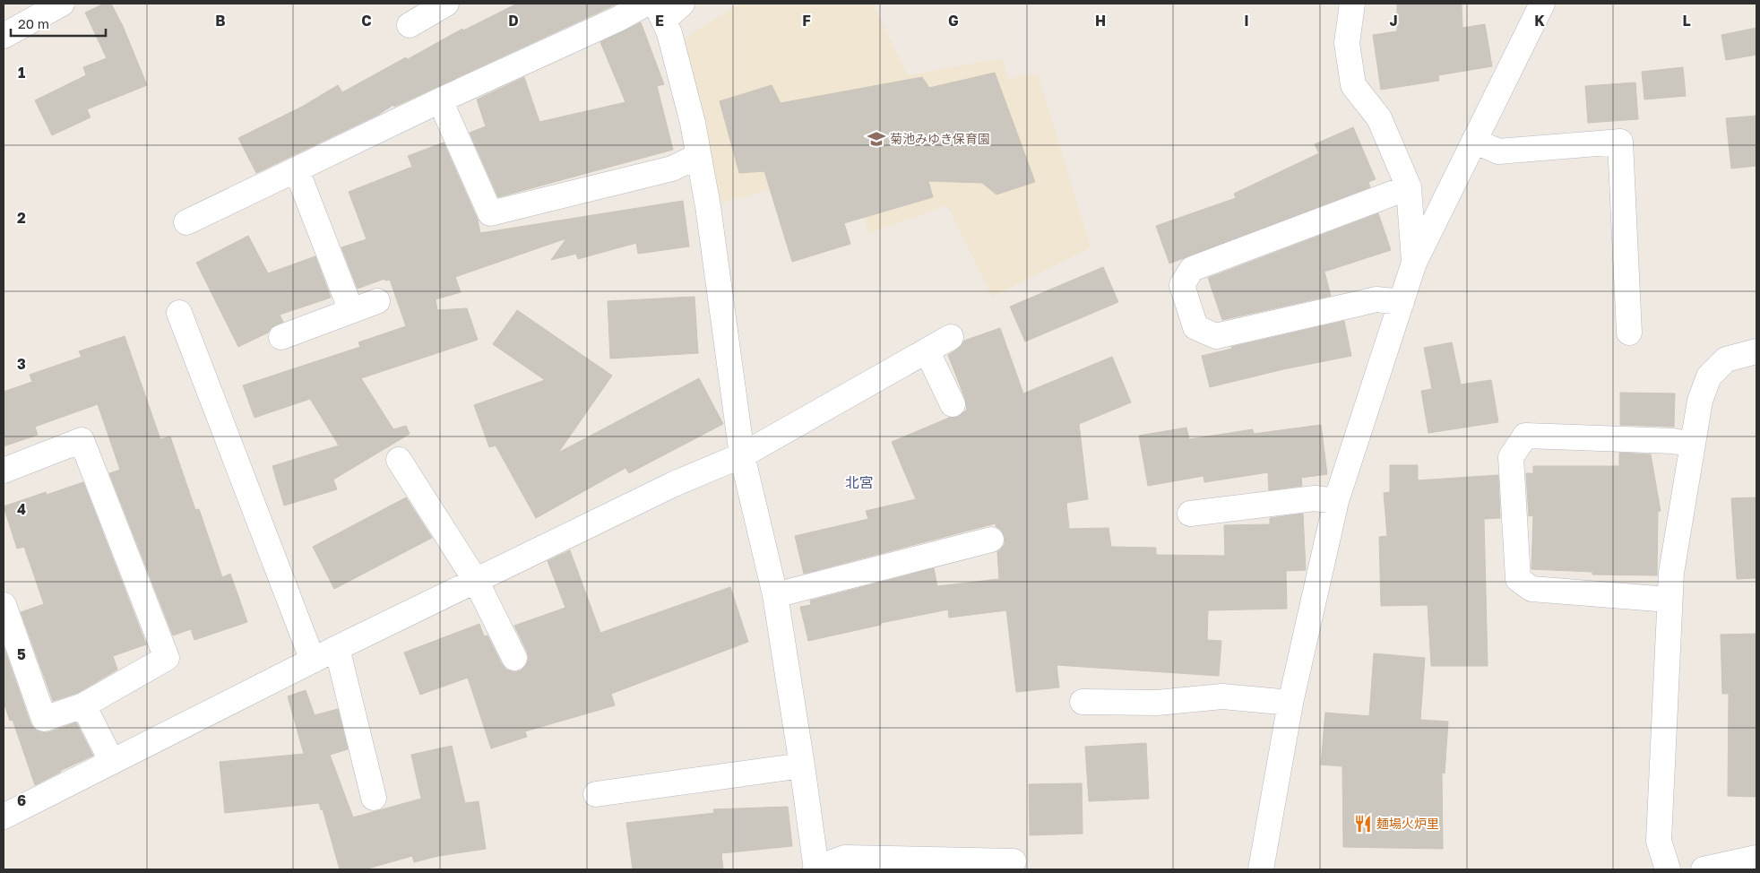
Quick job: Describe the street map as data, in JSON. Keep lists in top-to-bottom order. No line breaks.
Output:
{"districts":["北宮"],"places":{"school or university":["菊池みゆき保育園"],"restaurant":["麺場火炉里"]},"scale_bar":"20 m","grid":{"columns":["B","C","D","E","F","G","H","I","J","K","L"],"rows":["1","2","3","4","5","6"]}}
